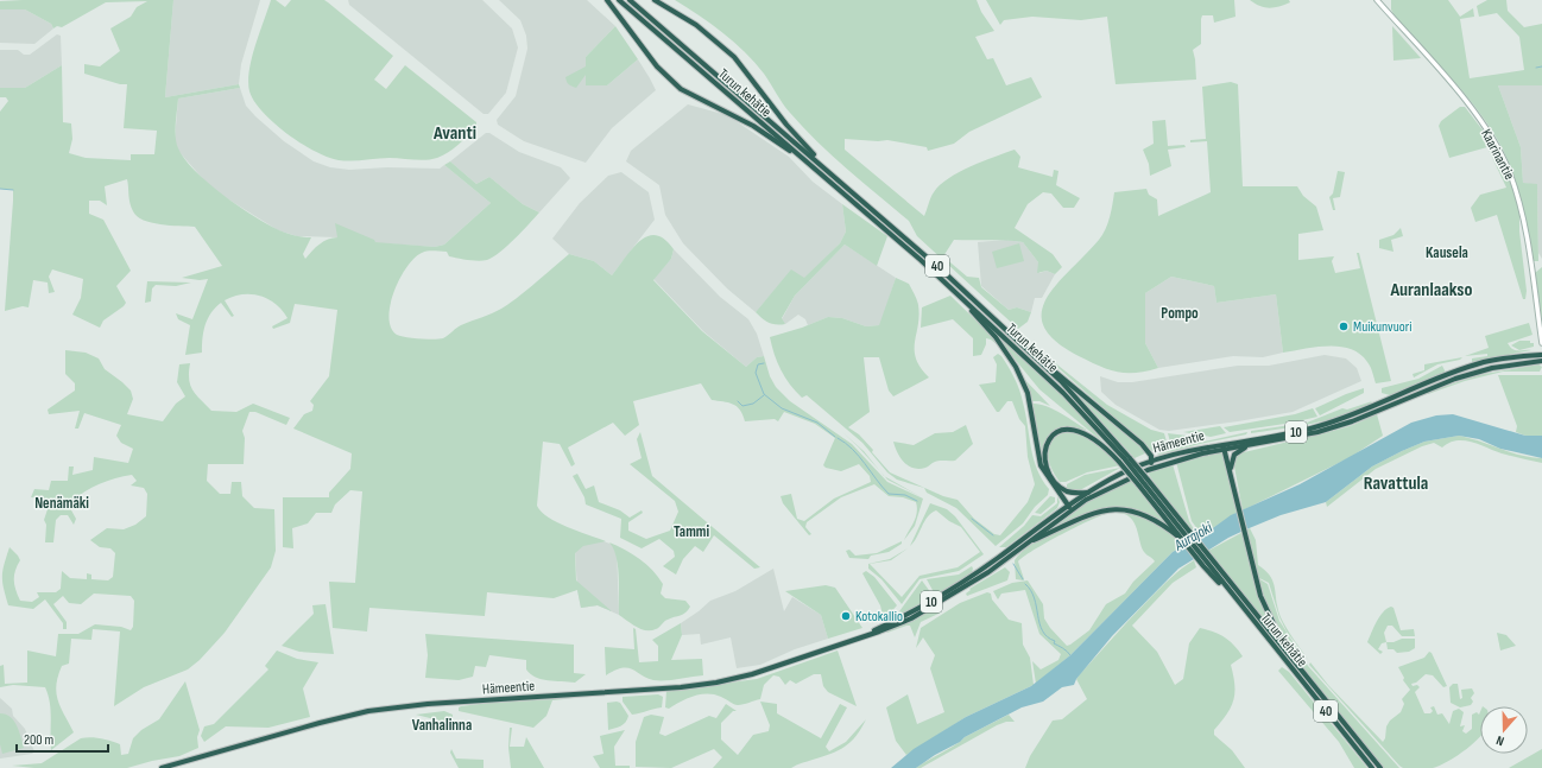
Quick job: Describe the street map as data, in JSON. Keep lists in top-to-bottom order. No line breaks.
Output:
{"streets":{"highway":["Turun kehätie","40","10","Hämeentie"],"main road":["Kaarinantie"]},"districts":["Avanti","Kausela","Auranlaakso","Pompo","Ravattula","Nenämäki","Tammi","Vanhalinna"],"water":["Aurajoki"],"places":["Muikunvuori","Kotokallio"],"scale_bar":"200 m","north":"bottom"}
